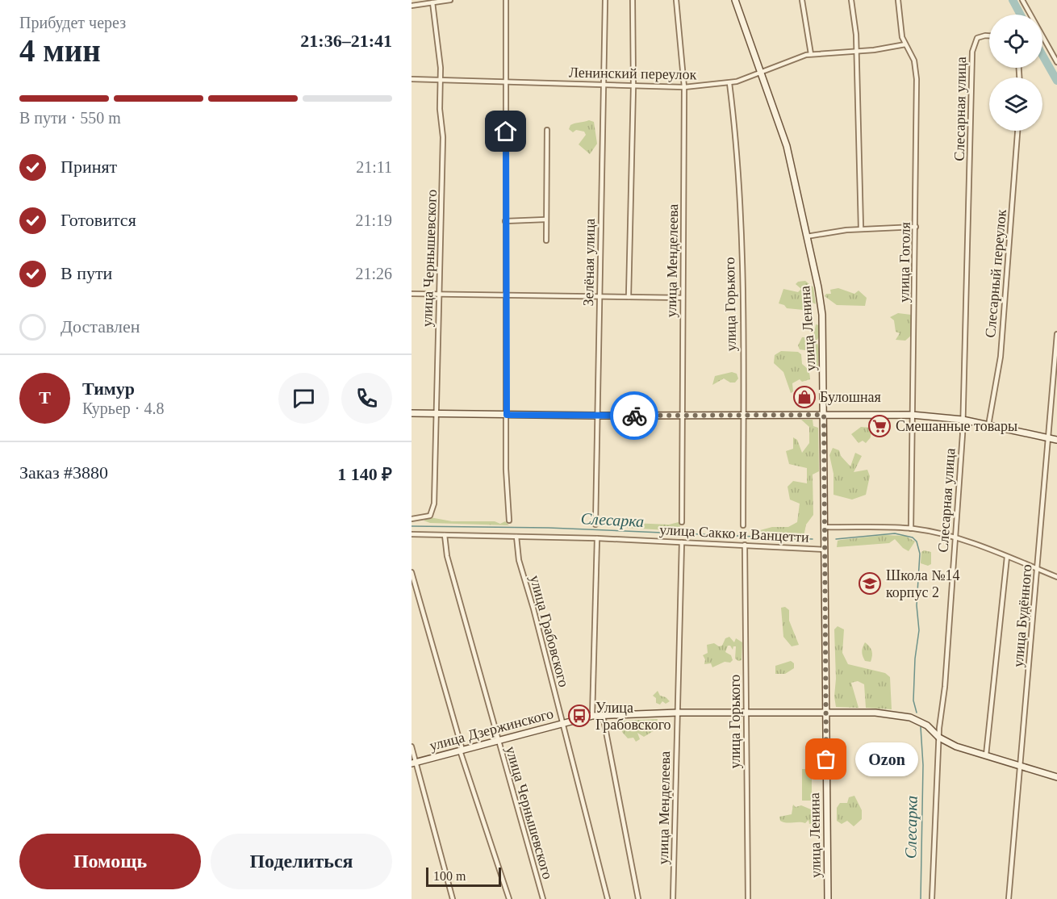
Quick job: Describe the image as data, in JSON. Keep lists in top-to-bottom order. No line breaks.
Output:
{"streets":{"main road":["улица Ленина","улица Дзержинского"],"street":["Ленинский переулок","Слесарная улица","улица Чернышевского","улица Менделеева","Зелёная улица","улица Гоголя","Слесарный переулок","улица Горького","улица Сакко и Ванцетти","улица Будённого","улица Грабовского"]},"crossings":[["Ленинский переулок","улица Чернышевского"],["Ленинский переулок","улица Менделеева"],["Ленинский переулок","Зелёная улица"],["Ленинский переулок","улица Гоголя"],["Ленинский переулок","улица Горького"],["Ленинский переулок","улица Ленина"],["Слесарная улица","улица Сакко и Ванцетти"],["Слесарная улица","улица Дзержинского"],["улица Чернышевского","улица Сакко и Ванцетти"],["улица Чернышевского","улица Дзержинского"],["улица Менделеева","улица Сакко и Ванцетти"],["улица Менделеева","улица Дзержинского"],["улица Гоголя","улица Сакко и Ванцетти"],["улица Горького","улица Сакко и Ванцетти"],["улица Горького","улица Дзержинского"],["улица Ленина","улица Сакко и Ванцетти"],["улица Ленина","улица Дзержинского"],["улица Сакко и Ванцетти","улица Будённого"],["улица Сакко и Ванцетти","улица Грабовского"],["улица Будённого","улица Дзержинского"],["улица Грабовского","улица Дзержинского"]],"water":["Слесарка"],"places":{"shop":["Булошная"],"supermarket":["Смешанные товары"],"school or university":["Школа №14 корпус 2"],"bus stop":["Улица Грабовского"],"other":["Ozon"]},"scale_bar":"100 m","page":{"heading":["4 мин","Прибудет через","21:36–21:41"],"panel":["Тимур","Курьер · 4.8","Заказ #3880","1 140 ₽"],"bar":"В пути · 550 m","list":[["Принят","21:11"],["Готовится","21:19"],["В пути","21:26"],"Доставлен"],"round":"Т","bubble":"Ozon","buttons":["Помощь","Поделиться"],"scale":"100 m"}}
